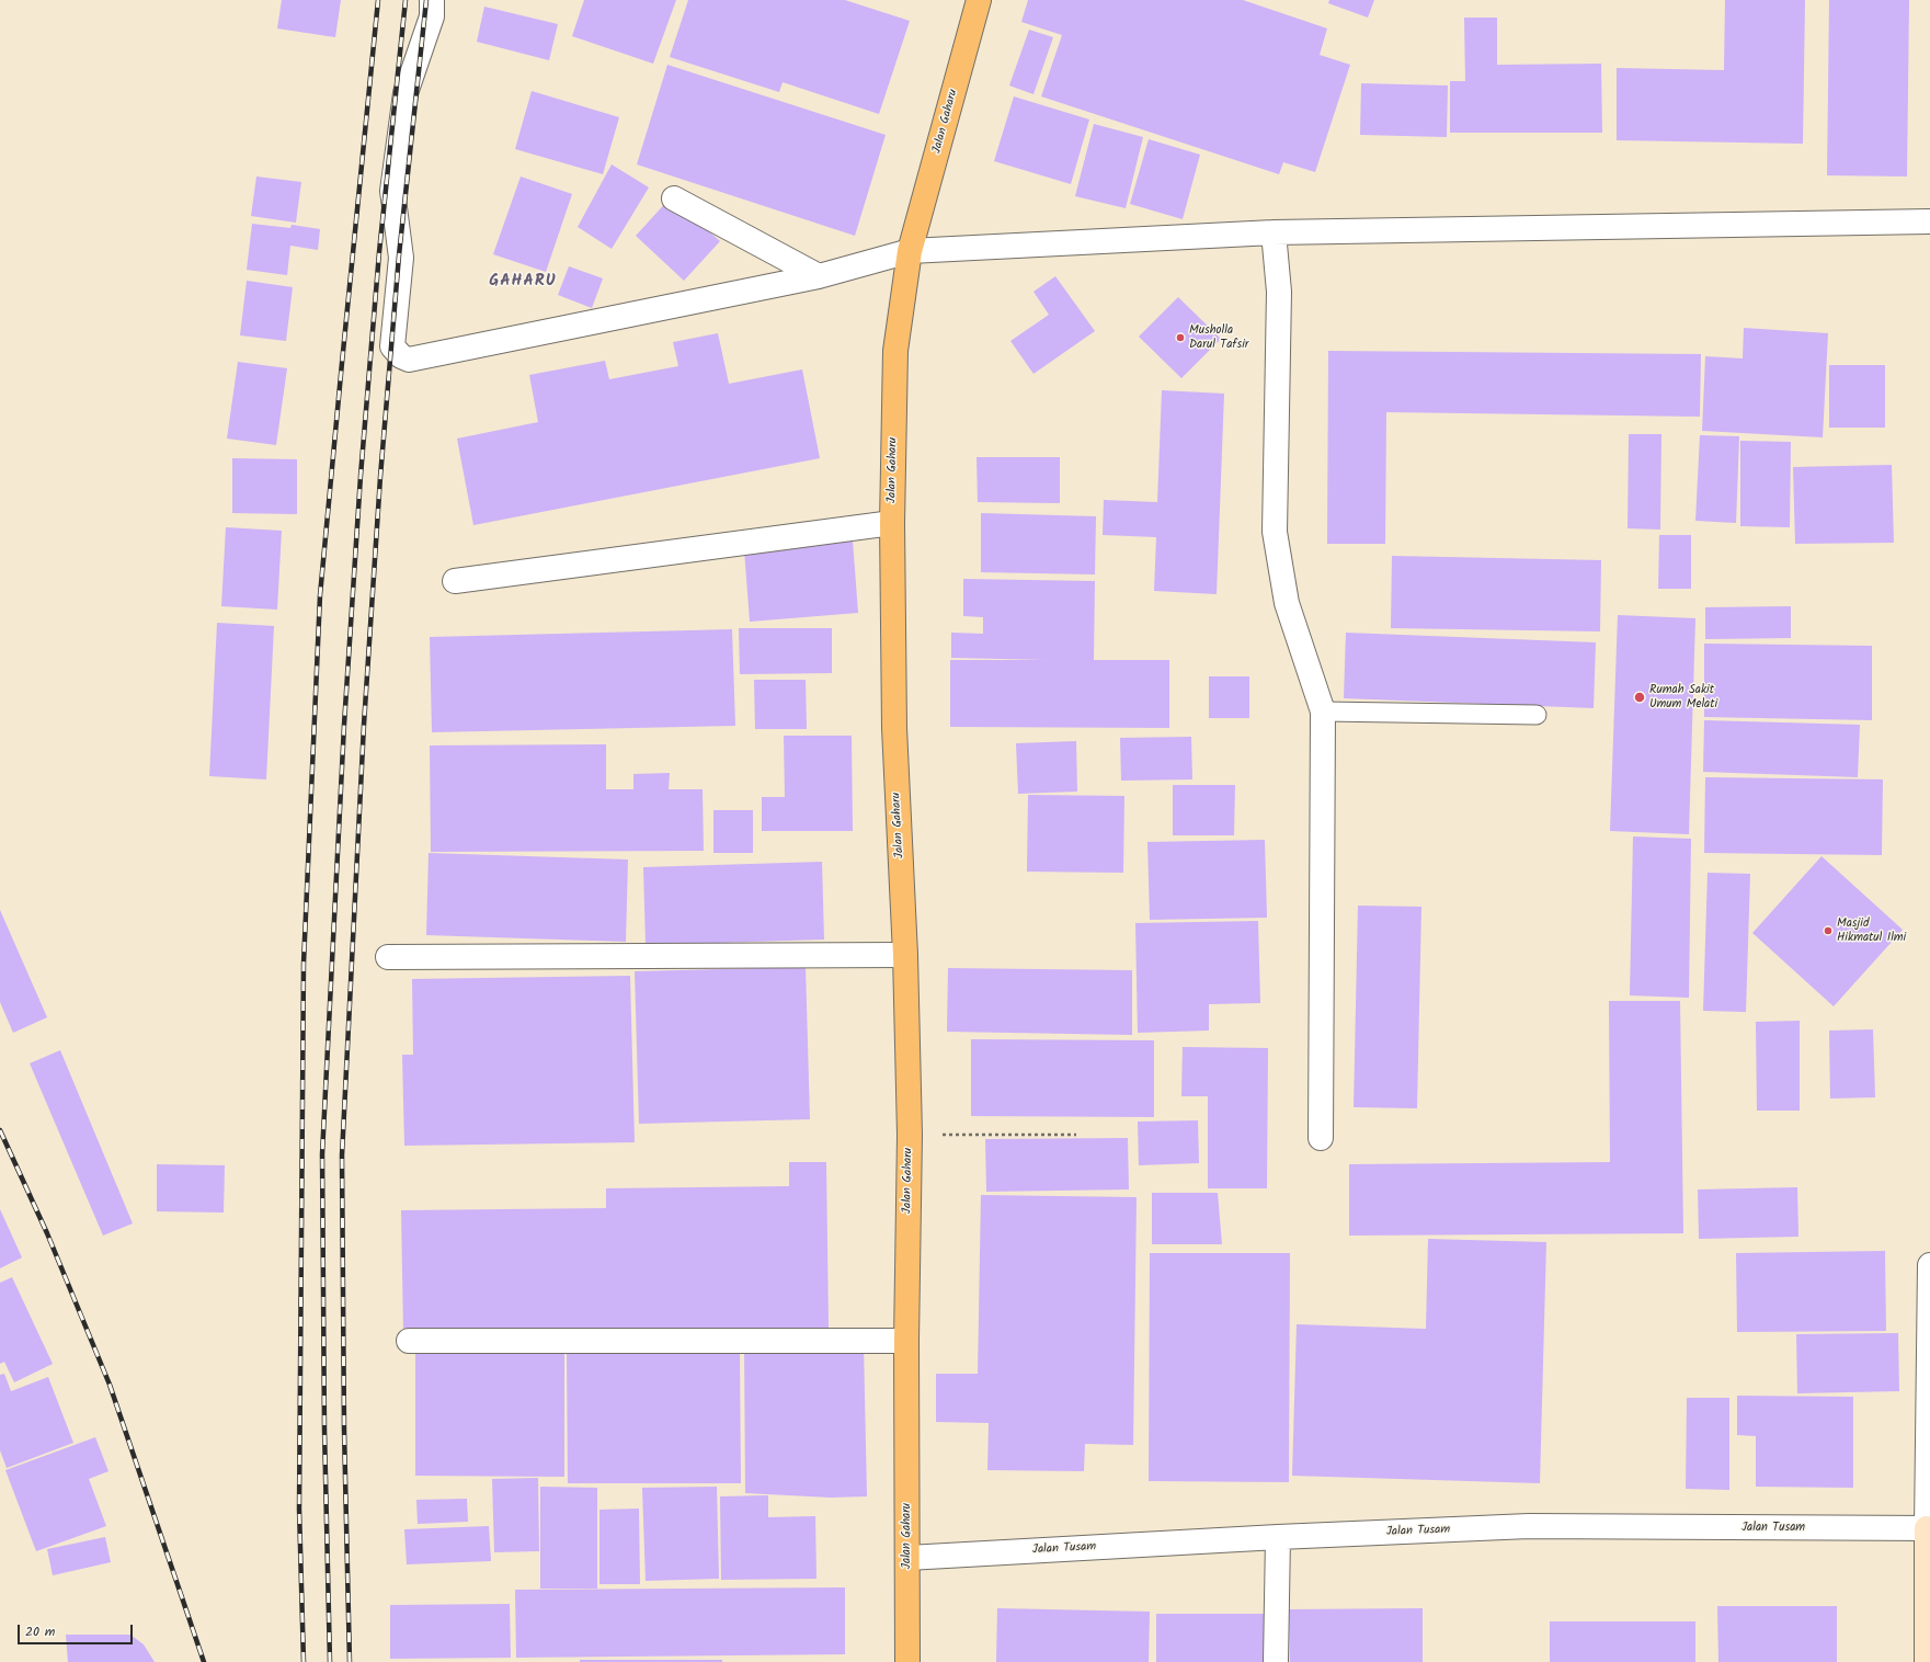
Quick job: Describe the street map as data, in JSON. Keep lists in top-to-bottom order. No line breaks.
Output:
{"streets":{"main road":["Jalan Gaharu"],"street":["Jalan Tusam"]},"crossings":[["Jalan Gaharu","Jalan Tusam"]],"districts":["GAHARU"],"places":["Musholla Darul Tafsir","Rumah Sakit Umum Melati","Masjid Hikmatul Ilmi"],"scale_bar":"20 m"}
